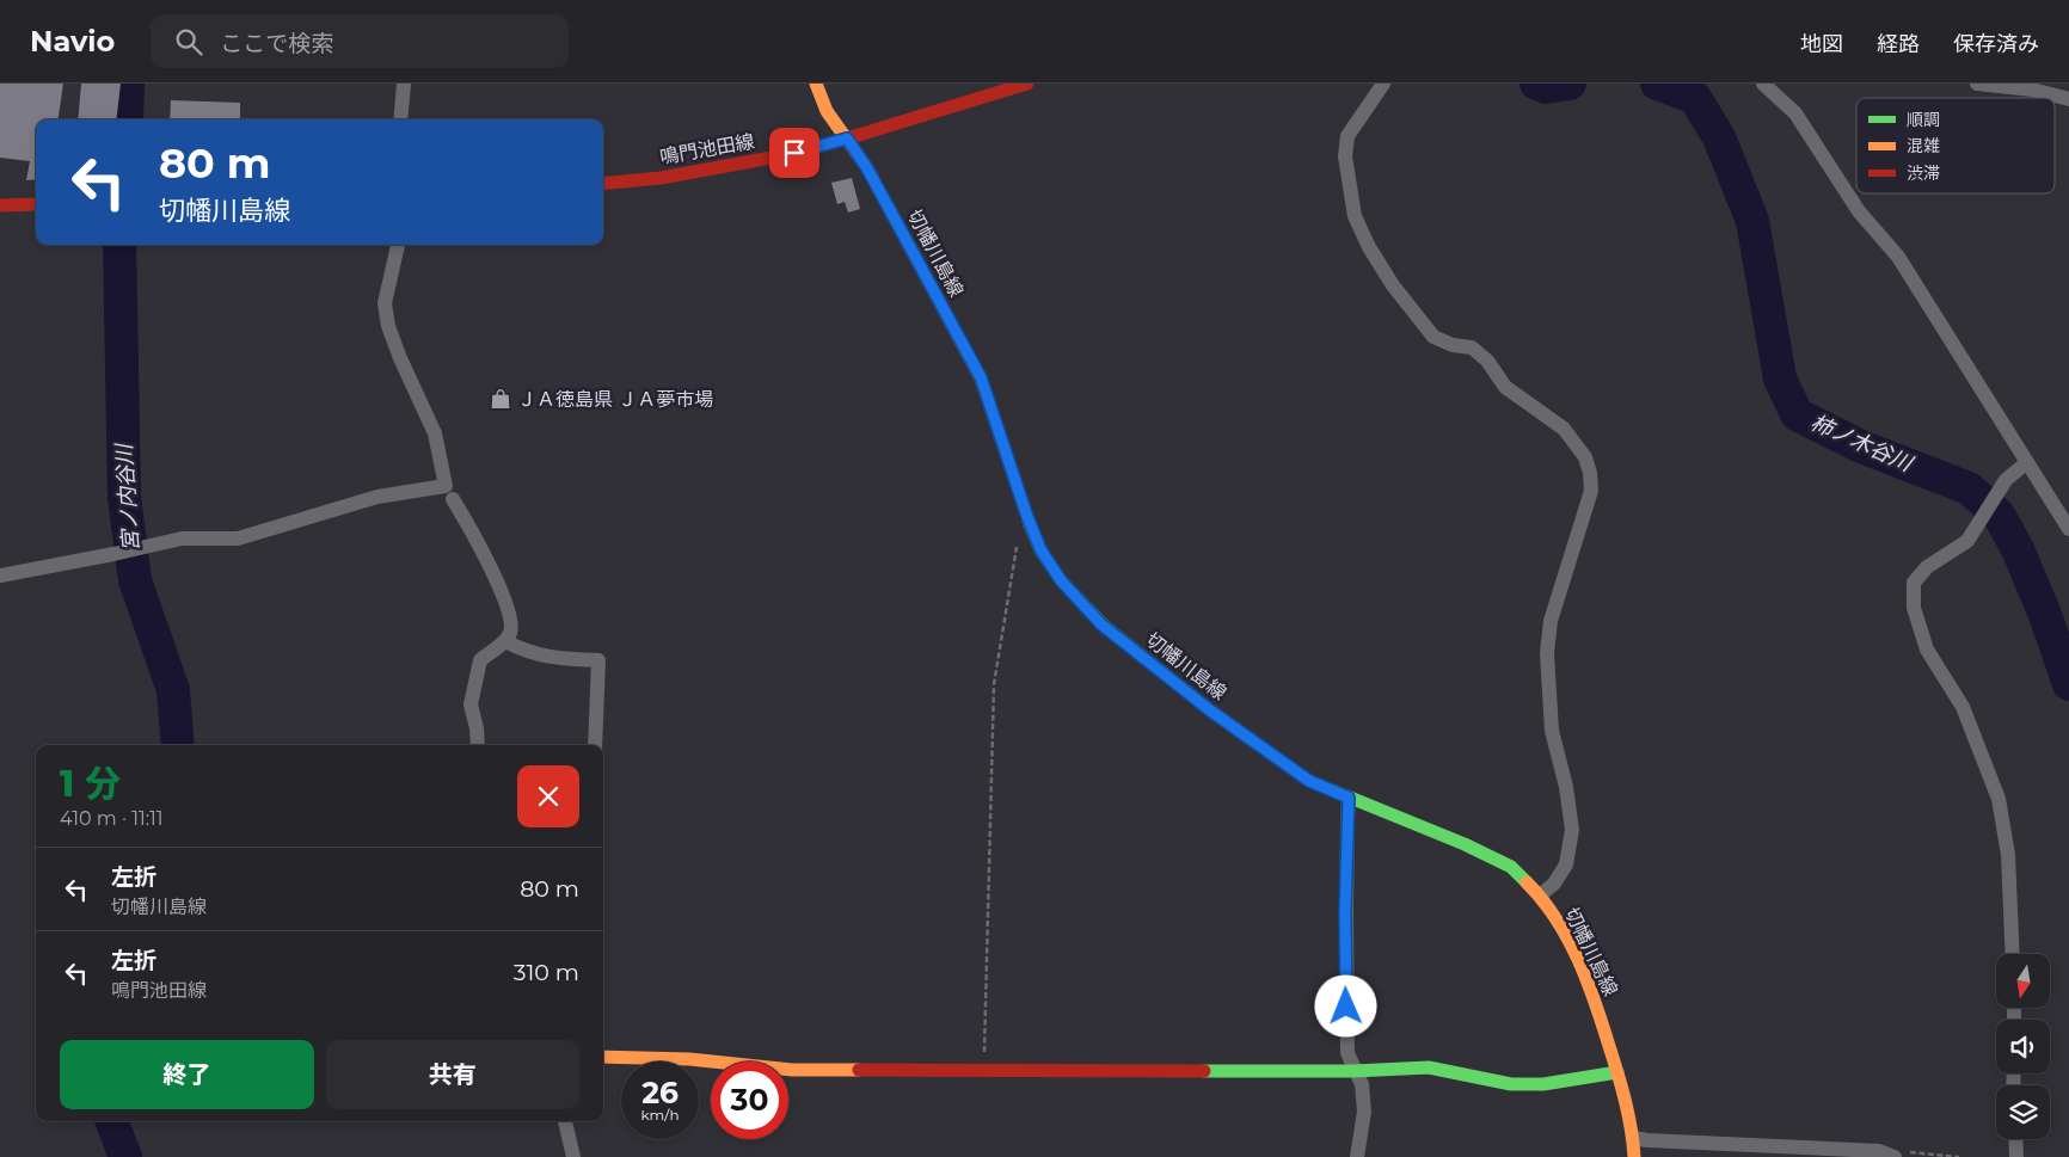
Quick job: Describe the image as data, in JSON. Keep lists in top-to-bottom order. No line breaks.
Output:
{"streets":{"main road":["鳴門池田線","切幡川島線"]},"crossings":[["鳴門池田線","切幡川島線"]],"water":["柿ノ木谷川","宮ノ内谷川"],"places":{"shop":["ＪＡ徳島県 ＪＡ夢市場"]},"legend":["順調","混雑","渋滞"],"north":"bottom","page":{"header":"Navio","search":"ここで検索","nav":["地図","経路","保存済み"],"turn":["80 m","切幡川島線"],"heading":["1 分","410 m · 11:11"],"list":[{"name":"左折","note":"切幡川島線","value":"80 m"},{"name":"左折","note":"鳴門池田線","value":"310 m"}],"buttons":["終了","共有"],"speed":"26 km/h","limit":"30"}}
